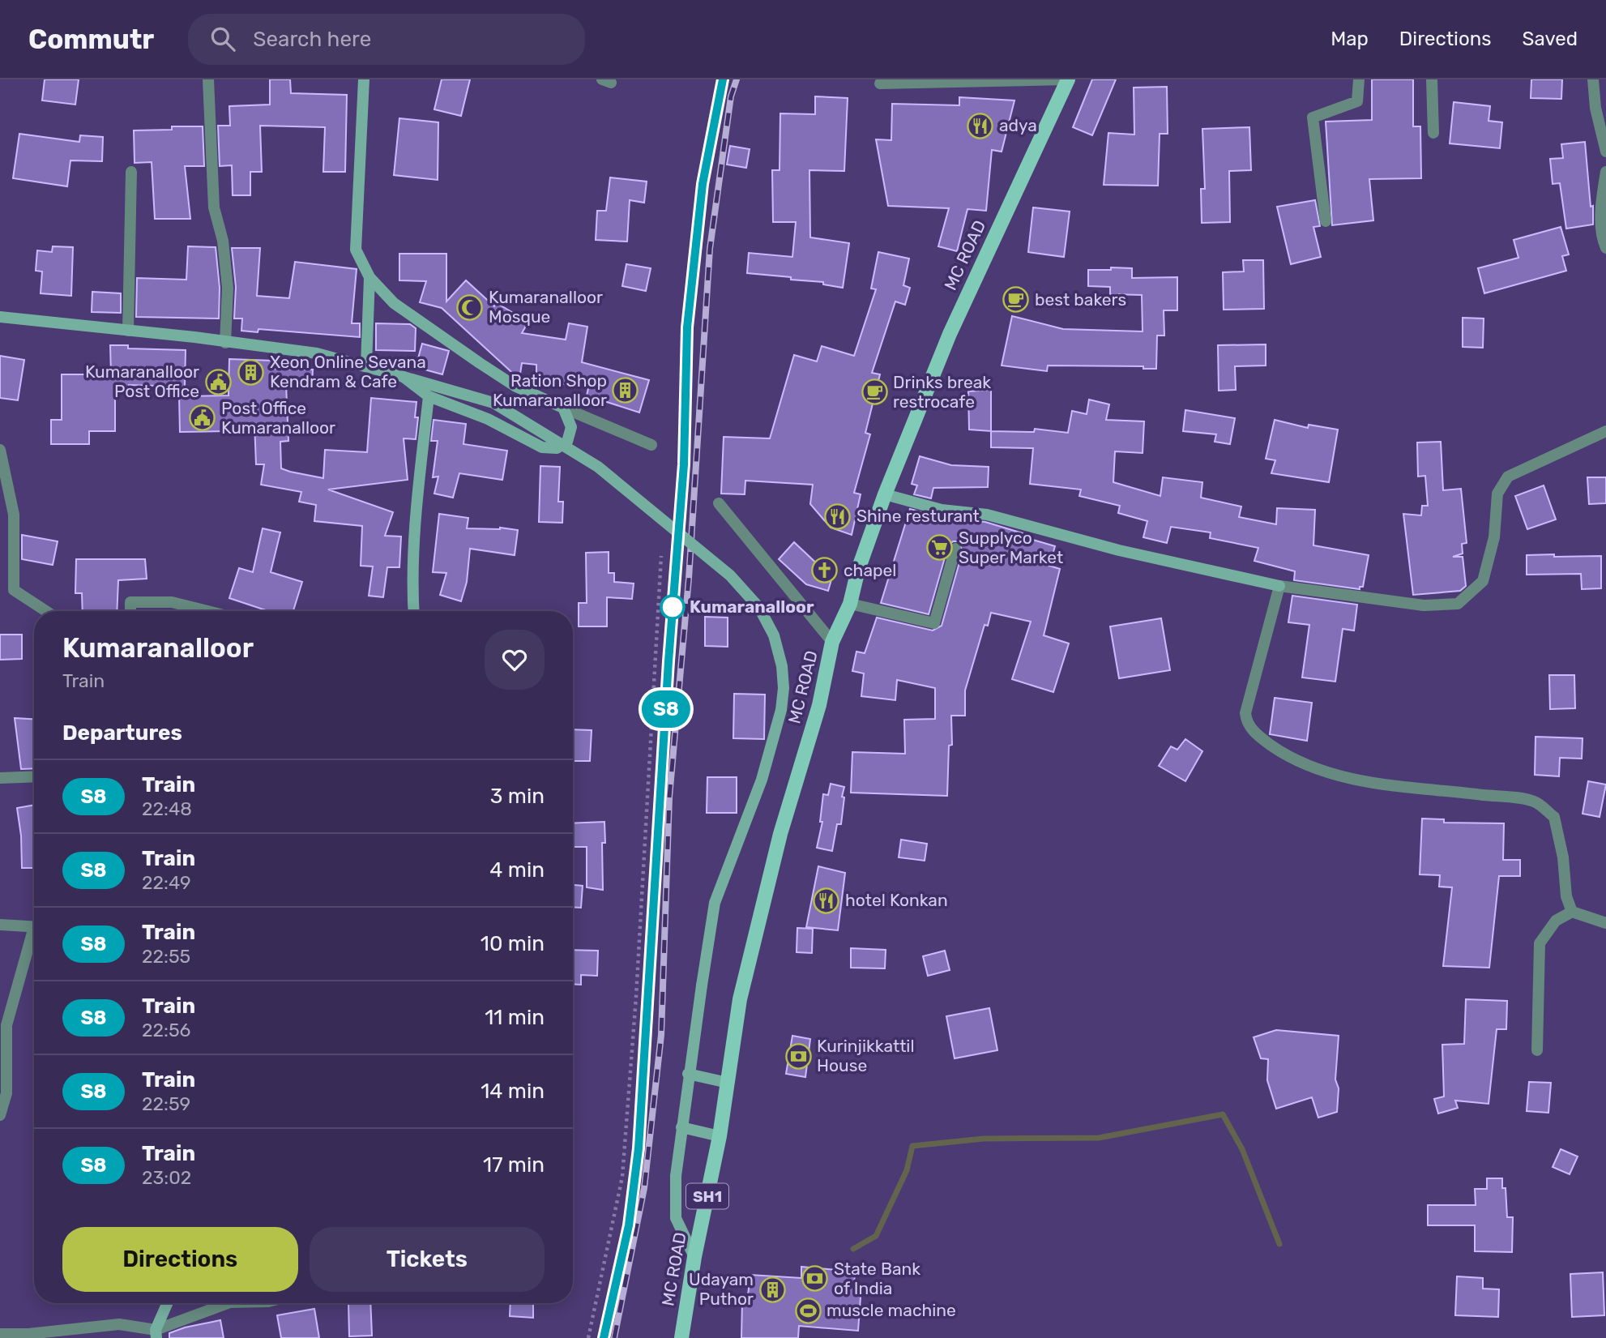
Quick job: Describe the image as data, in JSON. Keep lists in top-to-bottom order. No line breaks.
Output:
{"streets":{"main road":["MC ROAD","SH1"]},"places":{"restaurant":["adya","Shine resturant","hotel Konkan"],"cafe":["best bakers","Drinks break restrocafe"],"mosque":["Kumaranalloor Mosque"],"building":["Xeon Online Sevana Kendram & Cafe","Ration Shop Kumaranalloor","Udayam Puthor"],"public building":["Kumaranalloor Post Office","Post Office Kumaranalloor"],"supermarket":["Supplyco Super Market"],"church":["chapel"],"other":["Kumaranalloor"],"bank":["Kurinjikkattil House","State Bank of India"],"sports":["muscle machine"]},"page":{"header":"Commutr","search":"Search here","nav":["Map","Directions","Saved"],"on_map":"S8","heading":[["Kumaranalloor","Train"],"Departures"],"list":[{"mark":"S8","name":"Train","note":"22:48","value":"3 min"},{"mark":"S8","name":"Train","note":"22:49","value":"4 min"},{"mark":"S8","name":"Train","note":"22:55","value":"10 min"},{"mark":"S8","name":"Train","note":"22:56","value":"11 min"},{"mark":"S8","name":"Train","note":"22:59","value":"14 min"},{"mark":"S8","name":"Train","note":"23:02","value":"17 min"}],"buttons":["Directions","Tickets"]}}
